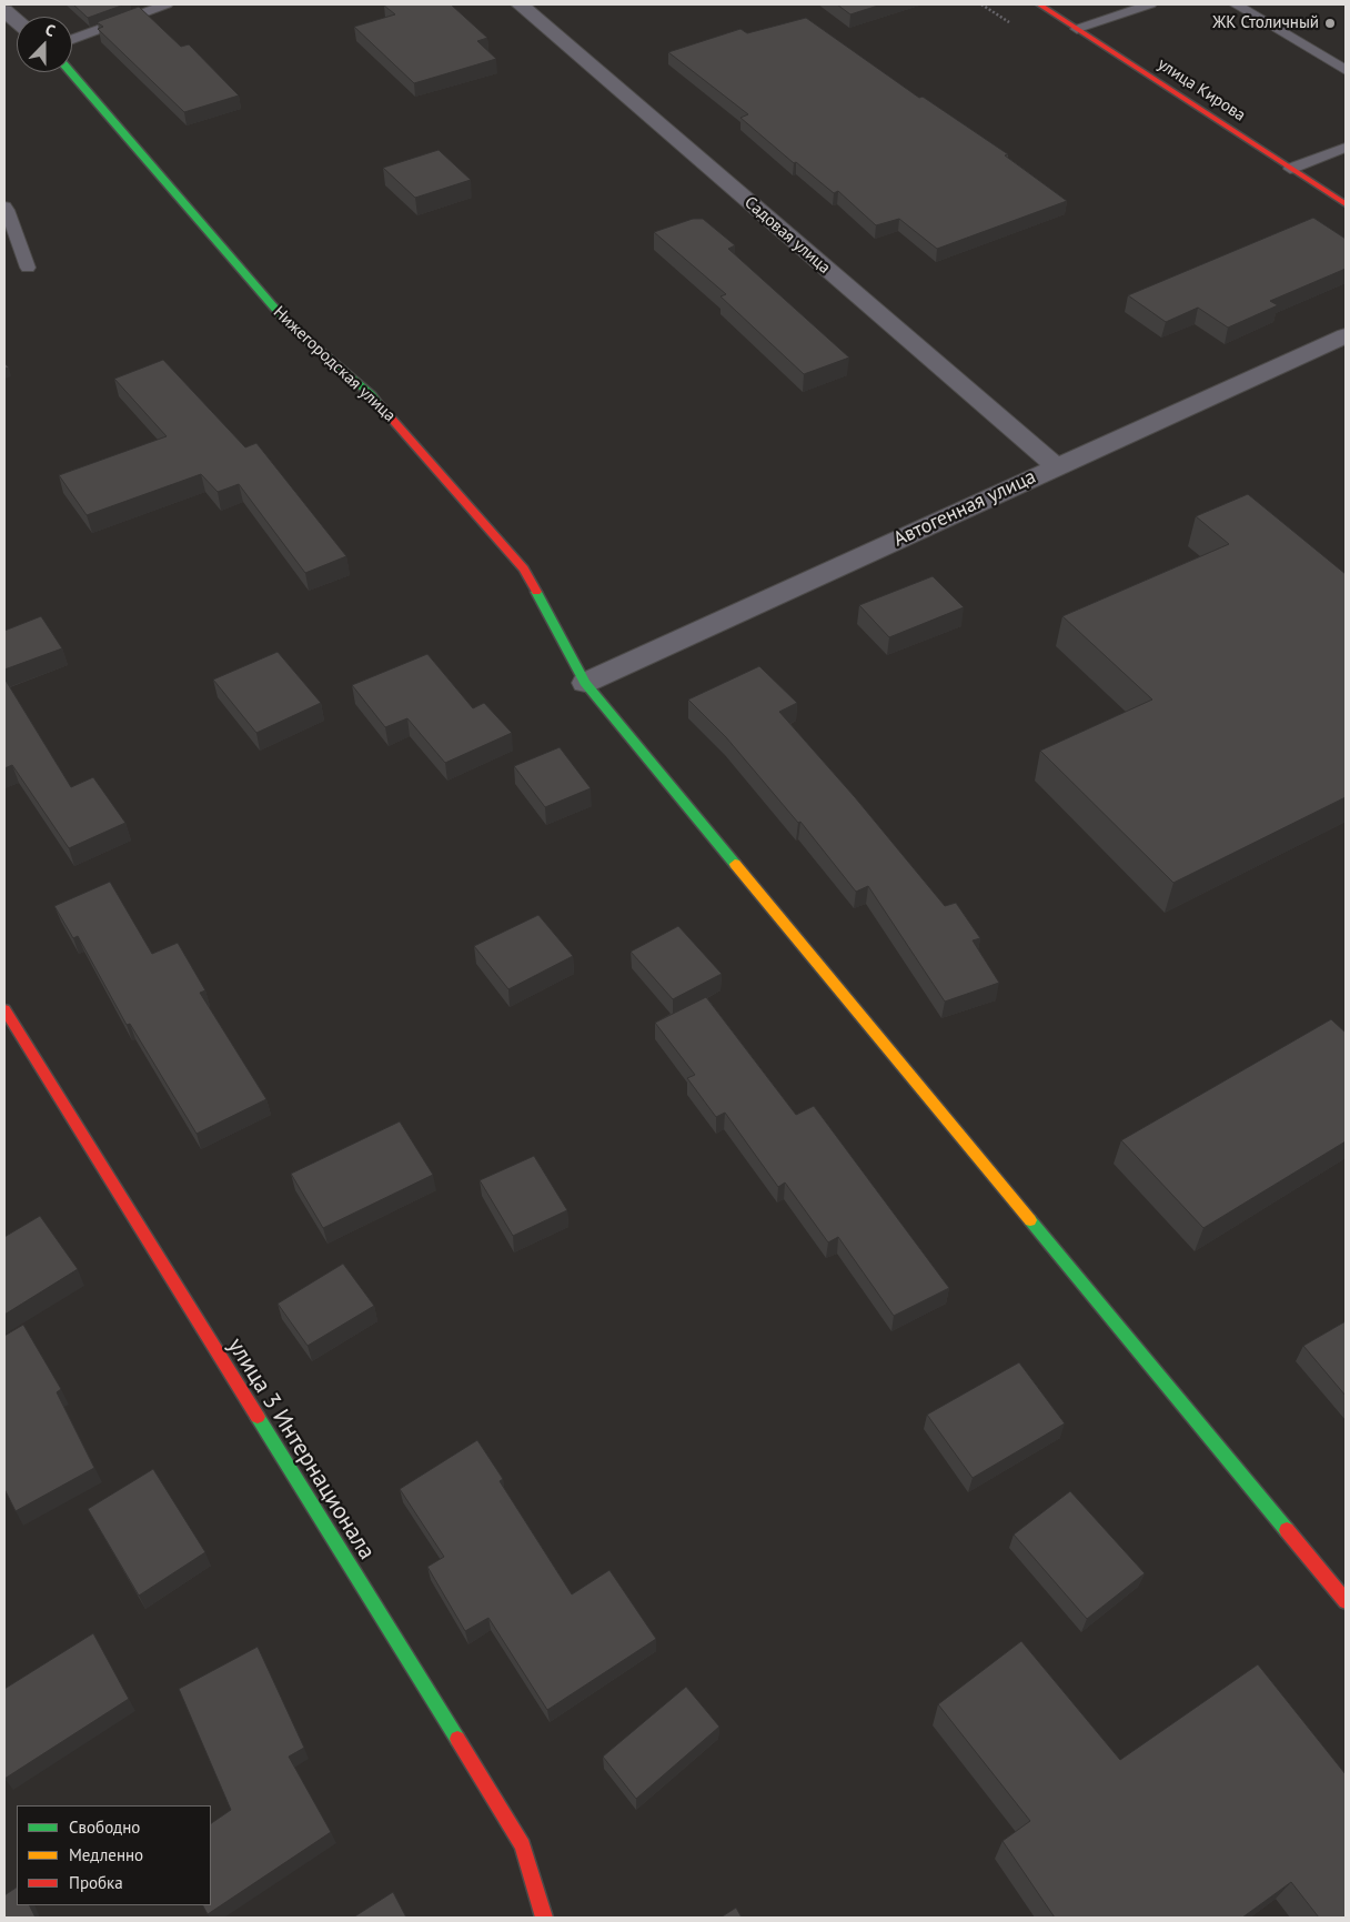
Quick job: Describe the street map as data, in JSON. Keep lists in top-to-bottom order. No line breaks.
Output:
{"streets":{"street":["улица Кирова","Садовая улица","Нижегородская улица","Автогенная улица","улица 3 Интернационала"]},"crossings":[["Садовая улица","Автогенная улица"],["Нижегородская улица","Автогенная улица"]],"places":["ЖК Столичный"],"legend":["Свободно","Медленно","Пробка"],"north":"top"}
